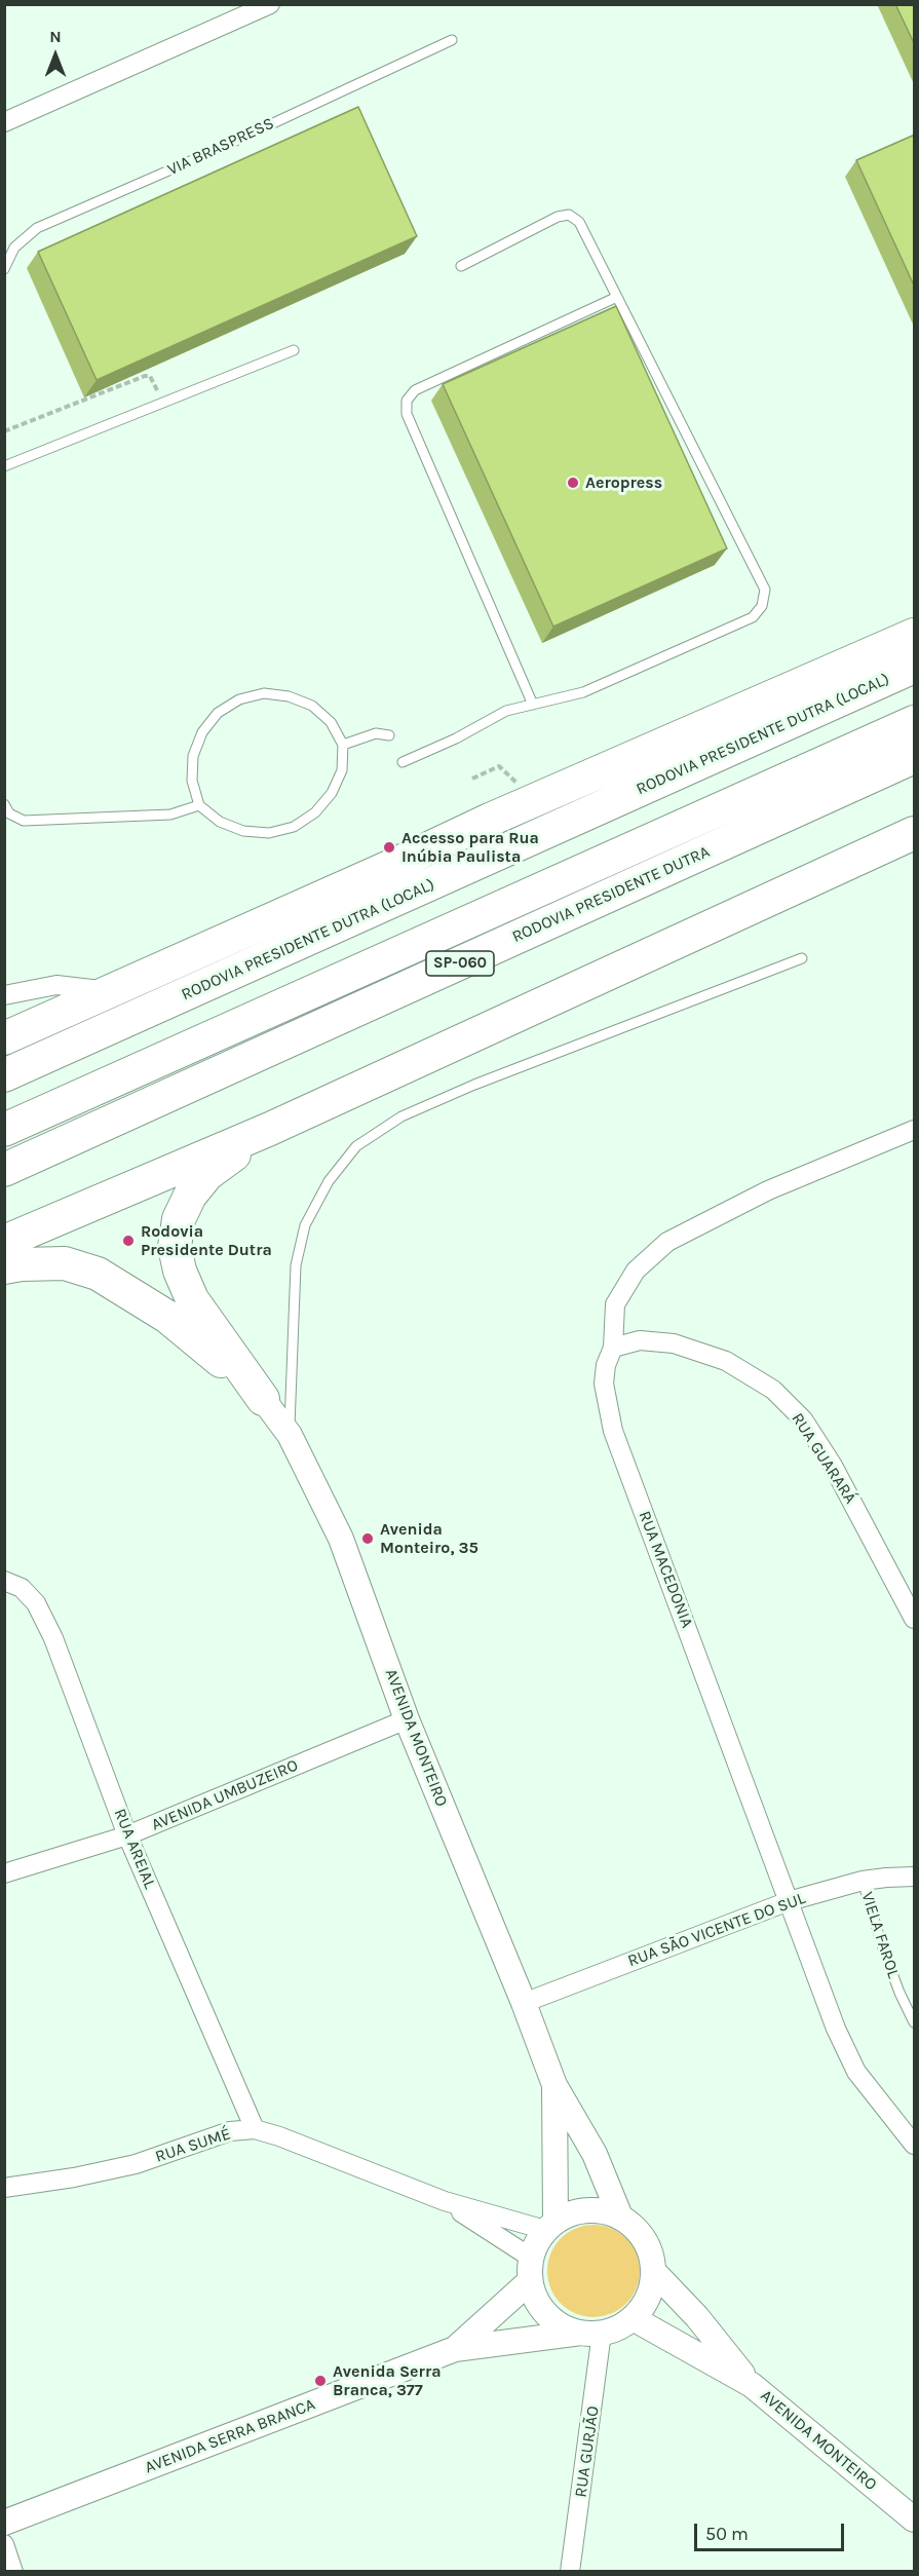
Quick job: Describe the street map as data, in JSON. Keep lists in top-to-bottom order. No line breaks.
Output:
{"streets":{"highway":["RODOVIA PRESIDENTE DUTRA (LOCAL)","RODOVIA PRESIDENTE DUTRA","SP-060"],"street":["RUA GUARARÁ","RUA MACEDONIA","AVENIDA MONTEIRO","AVENIDA UMBUZEIRO","RUA AREIAL","RUA SÃO VICENTE DO SUL","RUA SUMÉ","AVENIDA SERRA BRANCA","RUA GURJÃO"],"lane":["VIA BRASPRESS","VIELA FAROL"]},"crossings":[["RUA GUARARÁ","RUA MACEDONIA"],["RUA MACEDONIA","RUA SÃO VICENTE DO SUL"],["AVENIDA MONTEIRO","AVENIDA UMBUZEIRO"],["AVENIDA MONTEIRO","RUA SÃO VICENTE DO SUL"],["AVENIDA MONTEIRO","RUA SUMÉ"],["AVENIDA MONTEIRO","AVENIDA SERRA BRANCA"],["AVENIDA MONTEIRO","RUA GURJÃO"],["AVENIDA UMBUZEIRO","RUA AREIAL"],["RUA AREIAL","RUA SUMÉ"],["RUA SÃO VICENTE DO SUL","VIELA FAROL"],["RUA SUMÉ","AVENIDA SERRA BRANCA"],["RUA SUMÉ","RUA GURJÃO"],["AVENIDA SERRA BRANCA","RUA GURJÃO"]],"places":["Aeropress","Accesso para Rua Inúbia Paulista","Rodovia Presidente Dutra","Avenida Monteiro, 35","Avenida Serra Branca, 377"],"scale_bar":"50 m","north":"top"}
